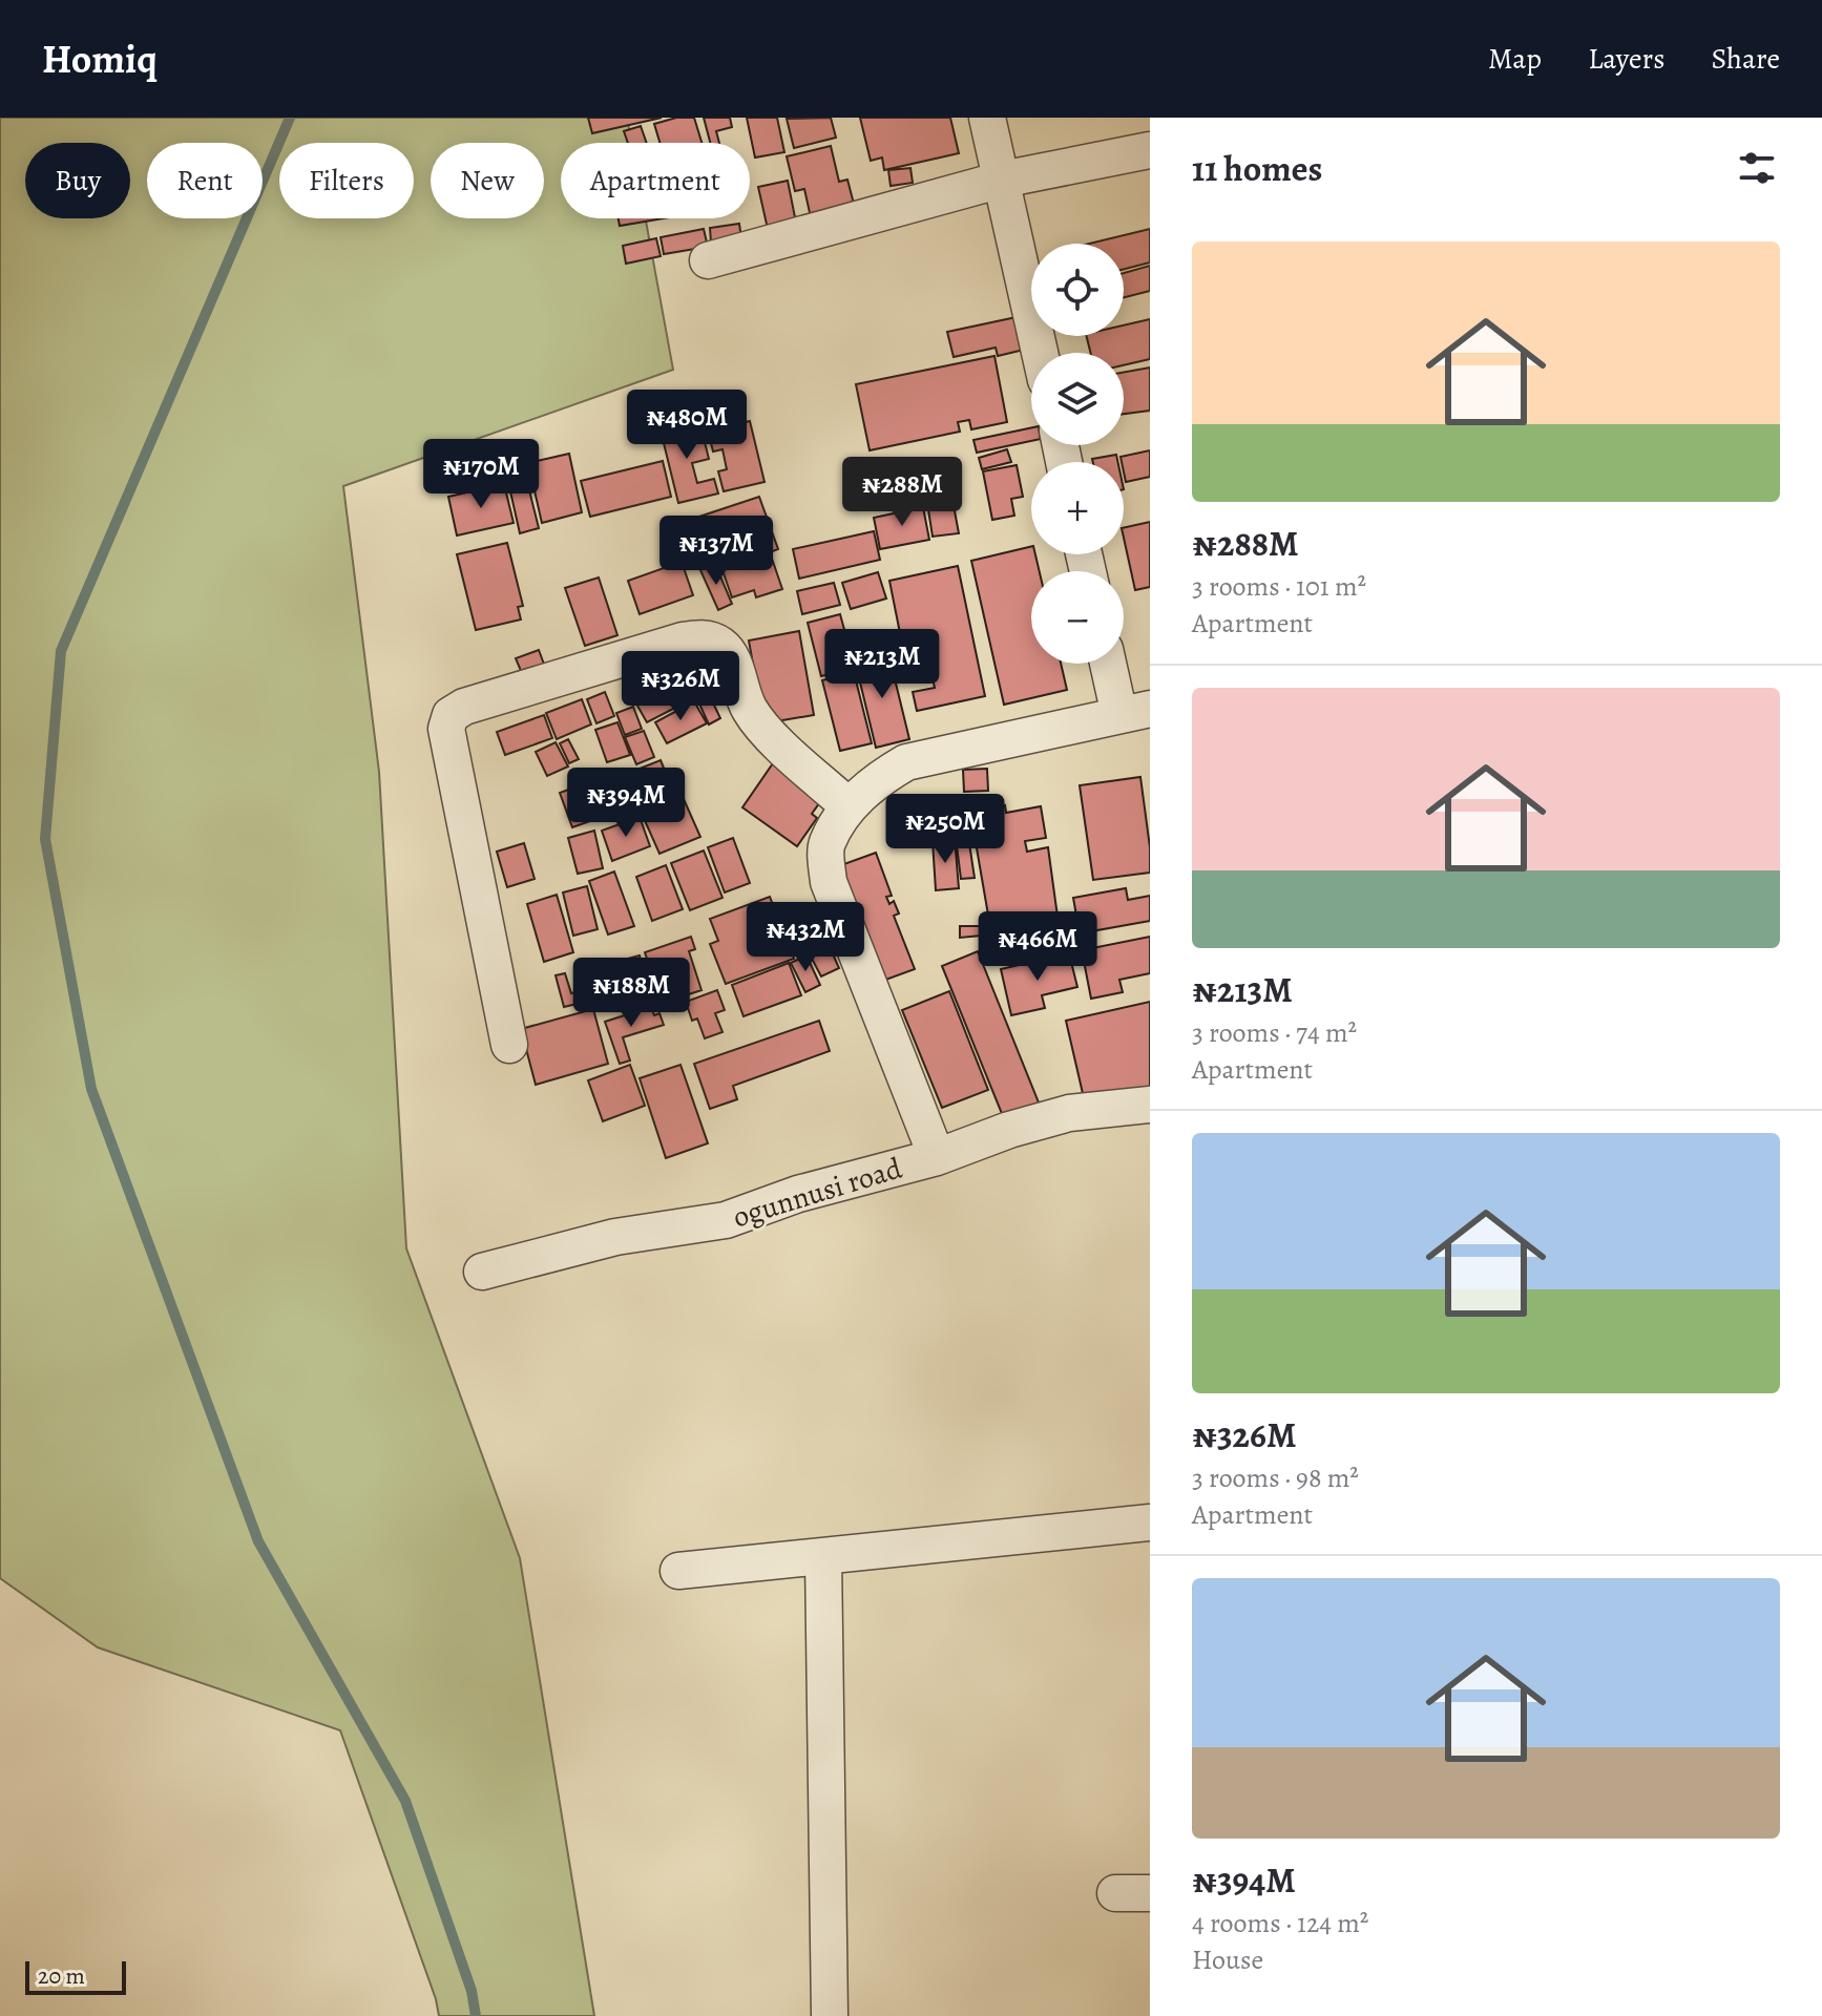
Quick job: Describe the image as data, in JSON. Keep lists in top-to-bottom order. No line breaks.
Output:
{"streets":{"street":["ogunnusi road"]},"scale_bar":"20 m","page":{"header":"Homiq","nav":["Map","Layers","Share"],"heading":"11 homes","chip":["Buy","Rent","Filters","New","Apartment"],"list":[{"name":"₦288M","note":"3 rooms · 101 m² · Apartment"},{"name":"₦213M","note":"3 rooms · 74 m² · Apartment"},{"name":"₦326M","note":"3 rooms · 98 m² · Apartment"},{"name":"₦394M","note":"4 rooms · 124 m² · House"}],"map_buttons":["+","−"],"price":["₦480M","₦170M","₦288M","₦137M","₦213M","₦326M","₦394M","₦250M","₦432M","₦466M","₦188M"],"scale":"20 m"}}
